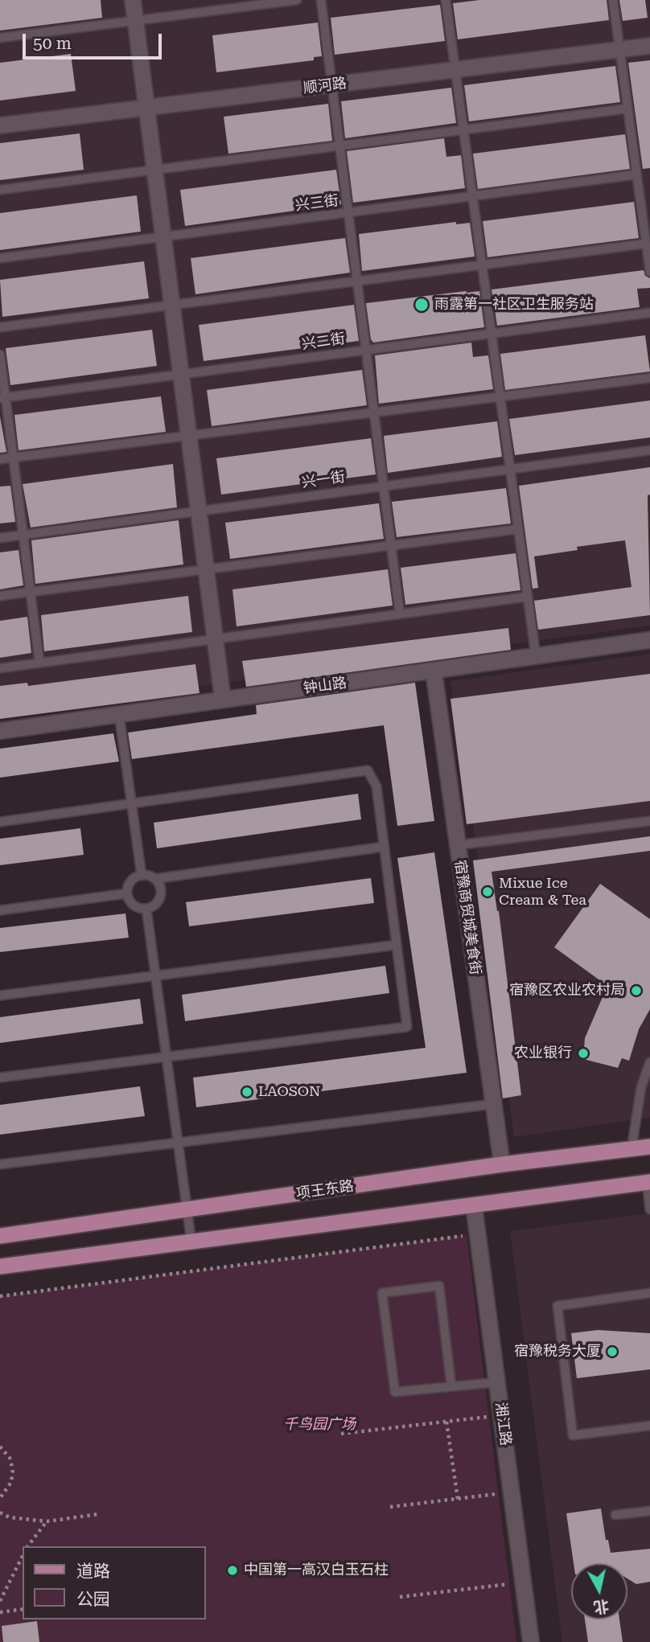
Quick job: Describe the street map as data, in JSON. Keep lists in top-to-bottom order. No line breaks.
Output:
{"streets":{"main road":["项王东路"],"street":["顺河路","钟山路","宿豫商贸城美食街","湘江路"],"lane":["兴三街","兴二街","兴一街"]},"crossings":[["钟山路","宿豫商贸城美食街"],["宿豫商贸城美食街","项王东路"]],"parks":["千鸟园广场"],"places":["雨露第一社区卫生服务站","Mixue Ice Cream & Tea","宿豫区农业农村局","农业银行","LAOSON","宿豫税务大厦","中国第一高汉白玉石柱"],"legend":["道路","公园"],"scale_bar":"50 m","north":"bottom"}
